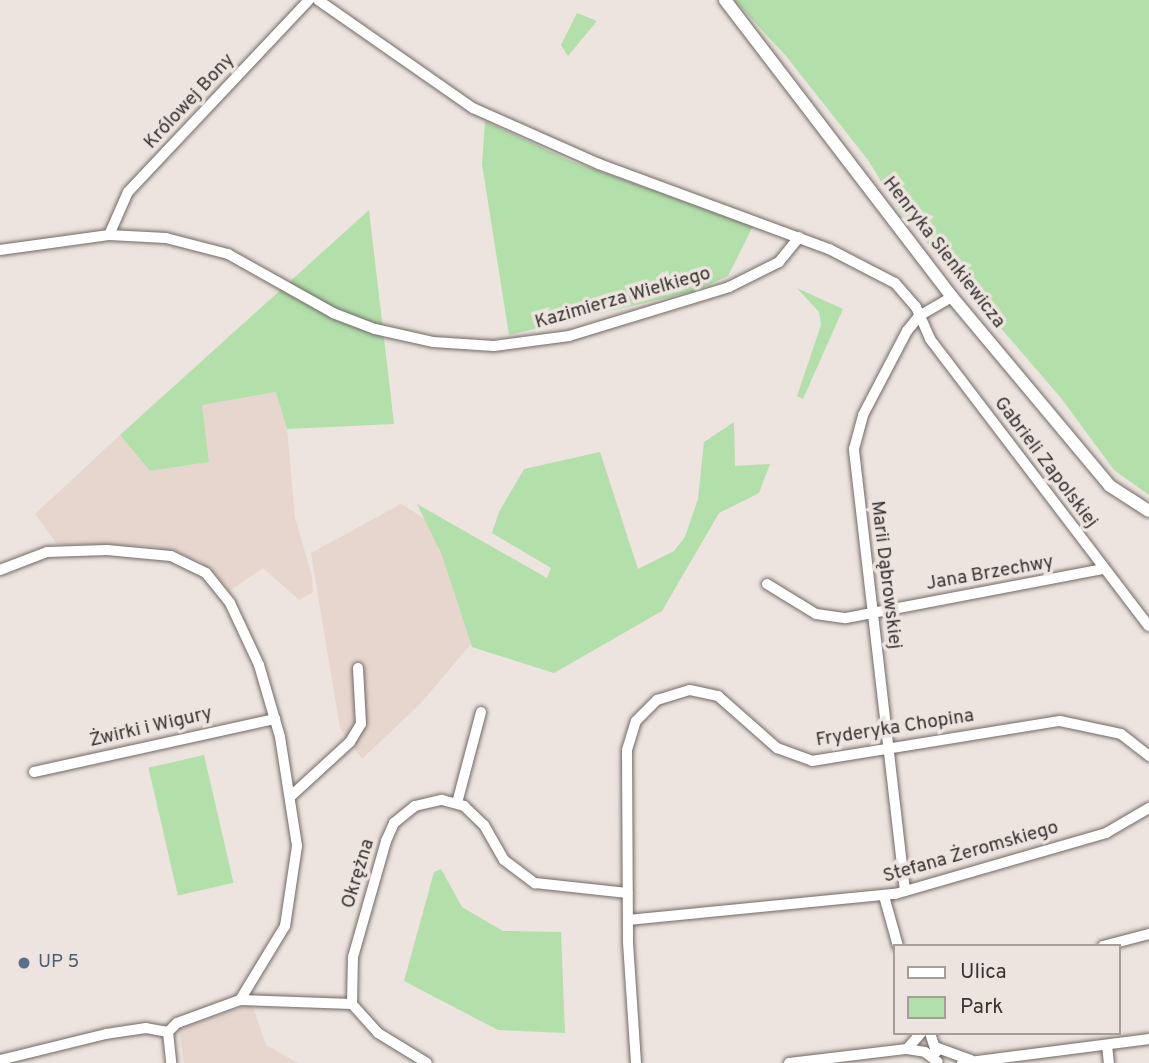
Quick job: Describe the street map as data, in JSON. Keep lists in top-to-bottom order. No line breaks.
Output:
{"streets":{"street":["Królowej Bony","Henryka Sienkiewicza","Kazimierza Wielkiego","Gabrieli Zapolskiej","Jana Brzechwy","Marii Dąbrowskiej","Żwirki i Wigury","Fryderyka Chopina","Stefana Żeromskiego","Okrężna"]},"crossings":[["Królowej Bony","Kazimierza Wielkiego"],["Kazimierza Wielkiego","Gabrieli Zapolskiej"],["Gabrieli Zapolskiej","Jana Brzechwy"],["Gabrieli Zapolskiej","Marii Dąbrowskiej"],["Jana Brzechwy","Marii Dąbrowskiej"],["Marii Dąbrowskiej","Fryderyka Chopina"],["Marii Dąbrowskiej","Stefana Żeromskiego"],["Fryderyka Chopina","Stefana Żeromskiego"]],"places":["UP 5"],"legend":["Ulica","Park"]}
